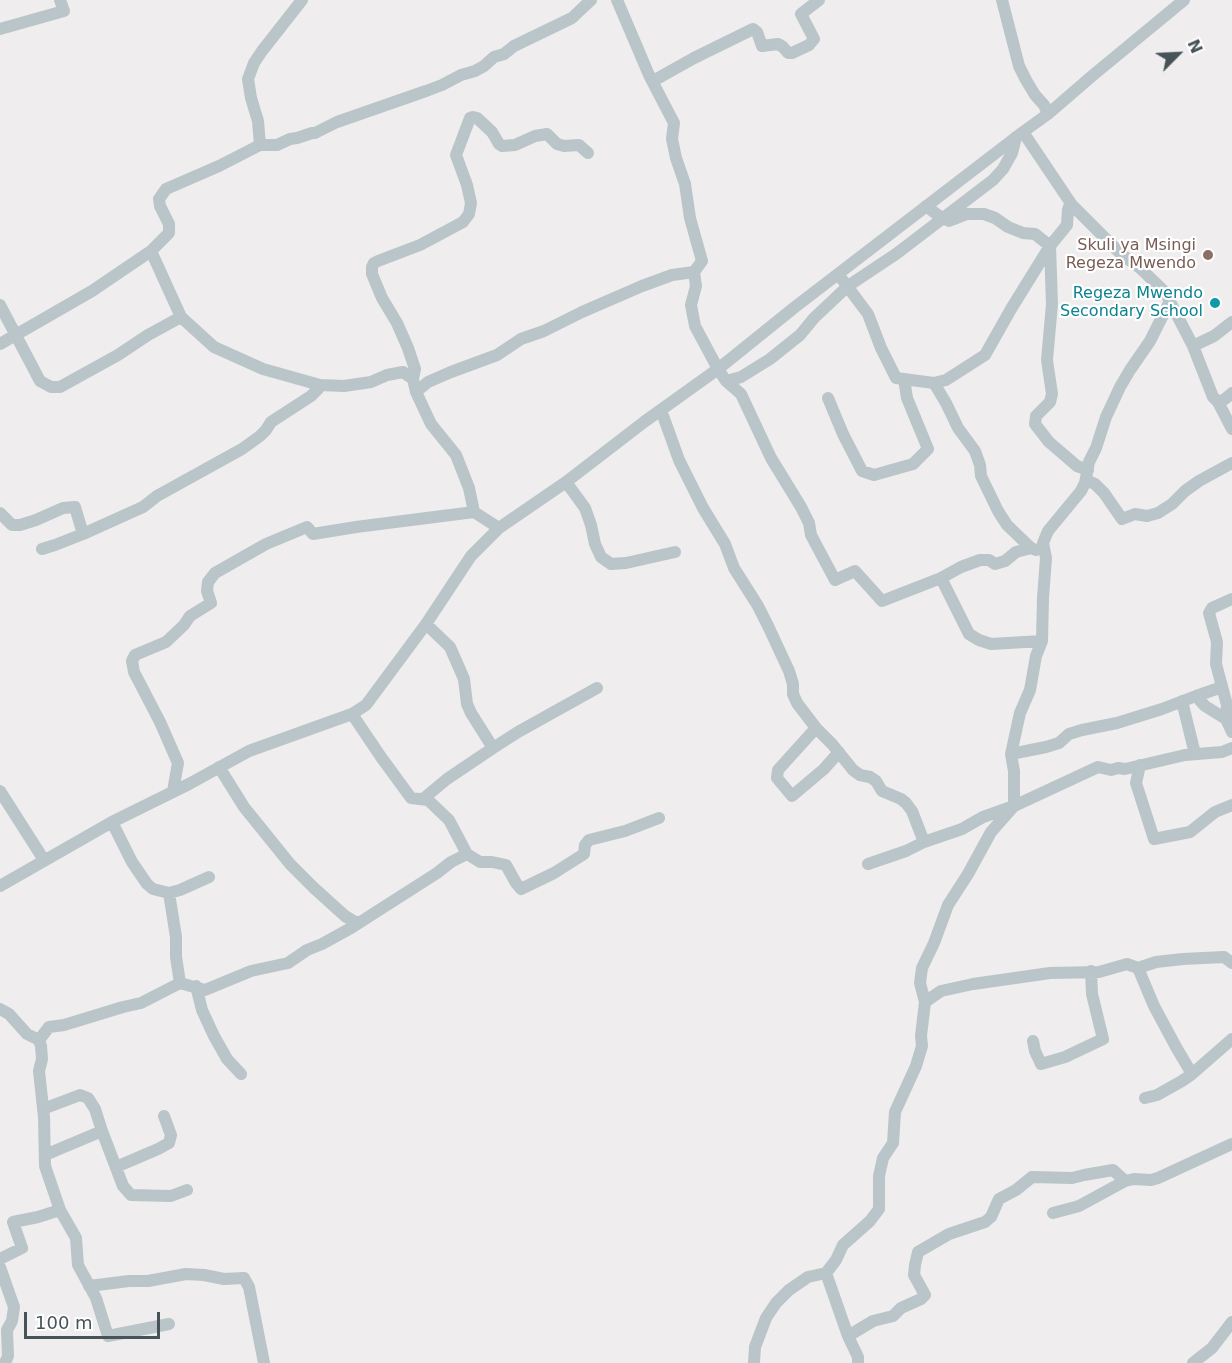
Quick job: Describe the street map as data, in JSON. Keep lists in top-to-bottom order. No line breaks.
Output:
{"places":["Skuli ya Msingi Regeza Mwendo","Regeza Mwendo Secondary School"],"scale_bar":"100 m","north":"top right"}
